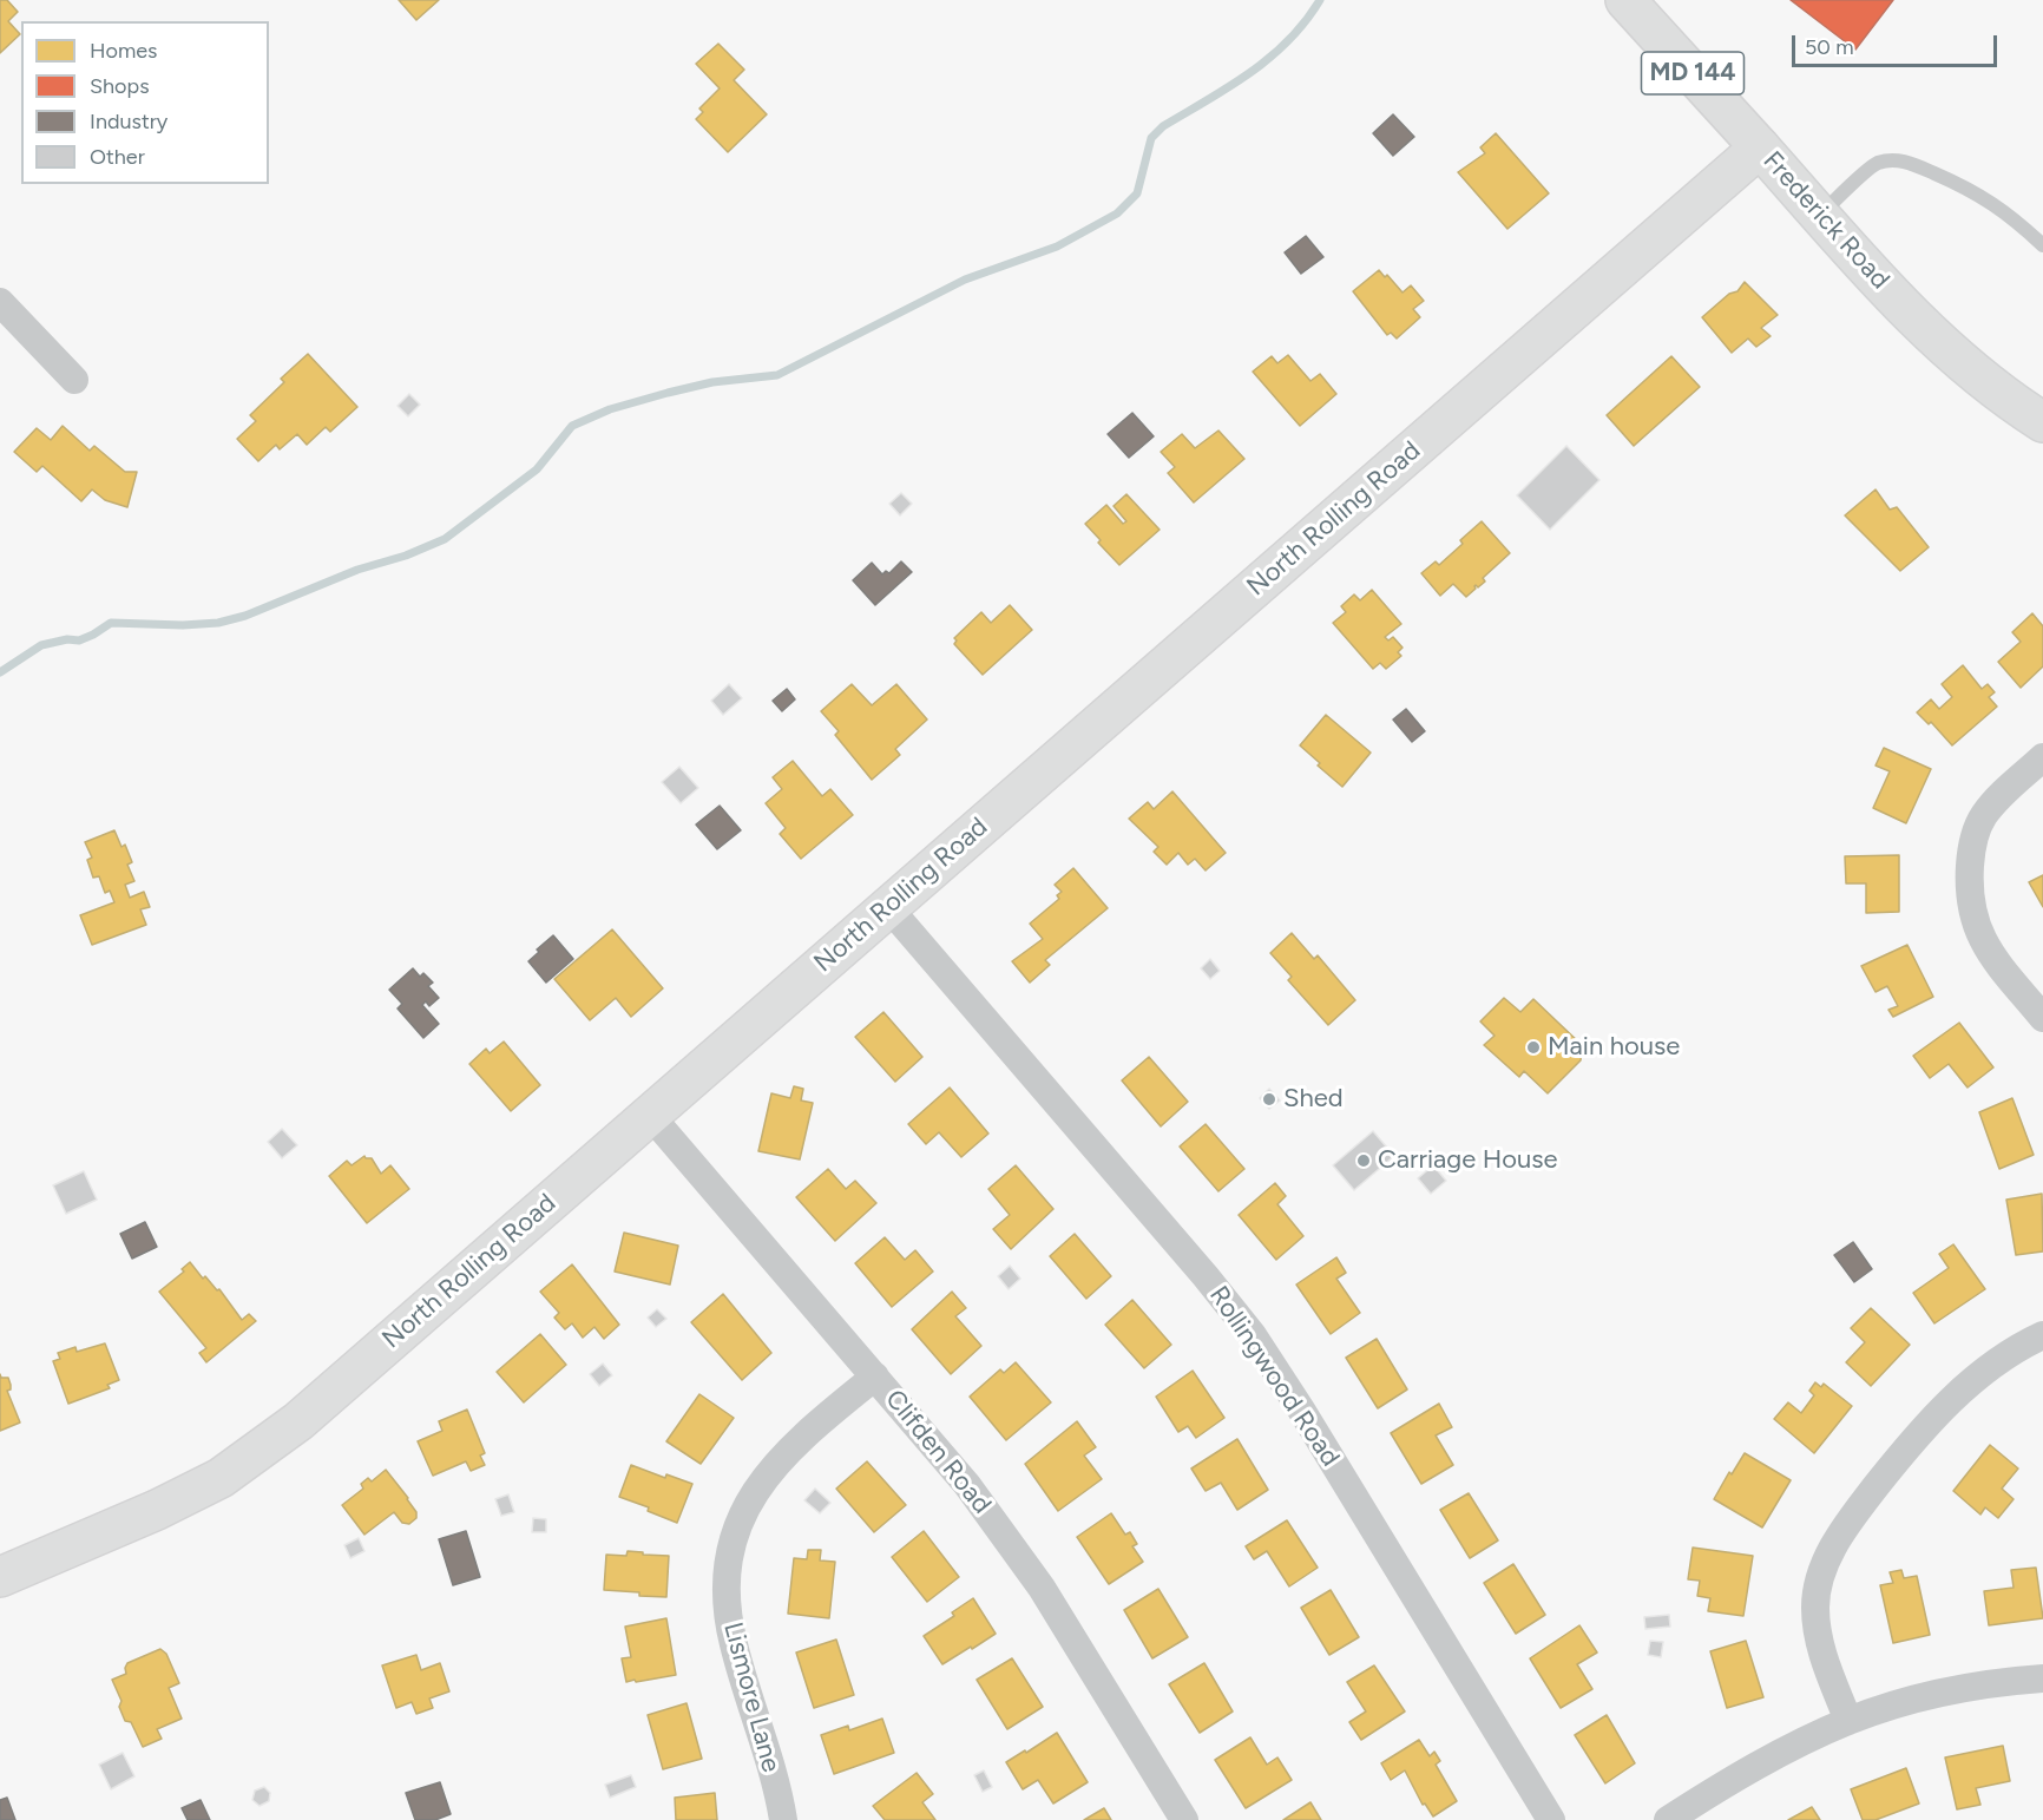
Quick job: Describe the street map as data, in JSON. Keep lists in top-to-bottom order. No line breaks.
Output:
{"streets":{"main road":["MD 144","Frederick Road","North Rolling Road"],"street":["Rollingwood Road","Clifden Road","Lismore Lane"]},"crossings":[["Frederick Road","North Rolling Road"],["North Rolling Road","Rollingwood Road"],["North Rolling Road","Clifden Road"],["Clifden Road","Lismore Lane"]],"places":["Main house","Shed","Carriage House"],"legend":["Homes","Shops","Industry","Other"],"scale_bar":"50 m"}
